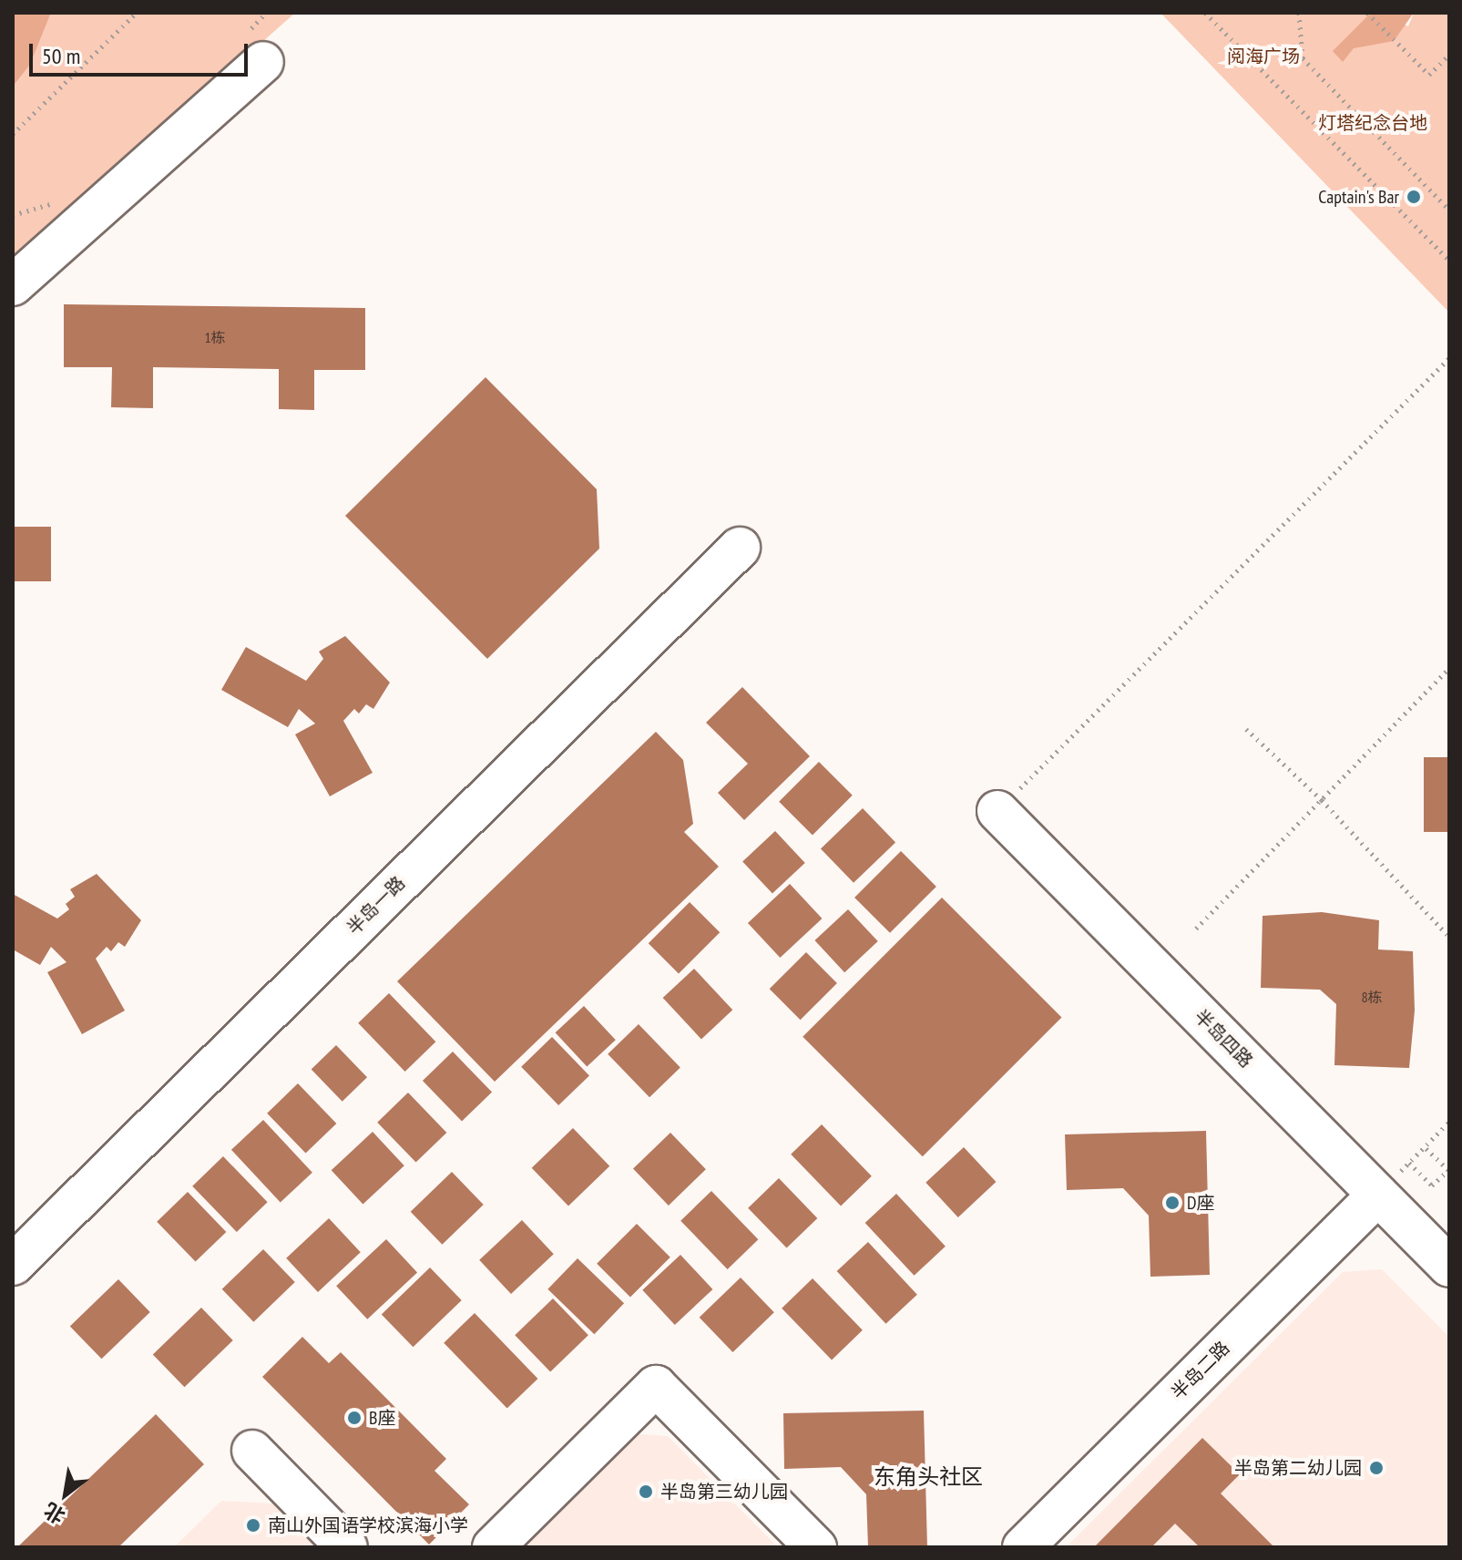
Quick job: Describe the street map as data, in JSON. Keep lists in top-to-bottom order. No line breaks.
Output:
{"streets":{"street":["半岛一路","半岛四路","半岛二路"]},"crossings":[["半岛四路","半岛二路"]],"districts":["东角头社区"],"parks":["阅海广场","灯塔纪念台地"],"places":["Captain's Bar","D座","B座","半岛第二幼儿园","半岛第三幼儿园","南山外国语学校滨海小学"],"house_numbers":["1栋","8栋"],"scale_bar":"50 m","north":"bottom left"}
